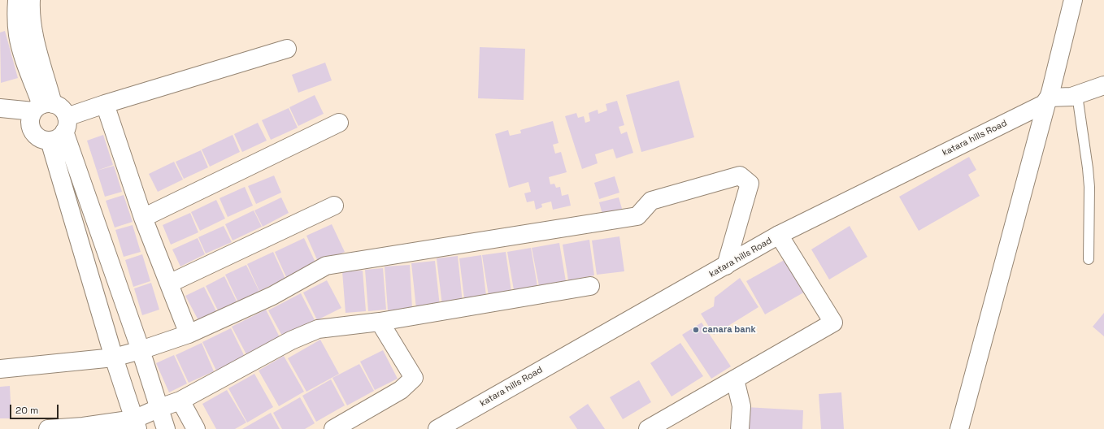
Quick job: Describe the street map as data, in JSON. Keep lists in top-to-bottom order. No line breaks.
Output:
{"streets":{"street":["katara hills Road"]},"places":["canara bank"],"scale_bar":"20 m"}
